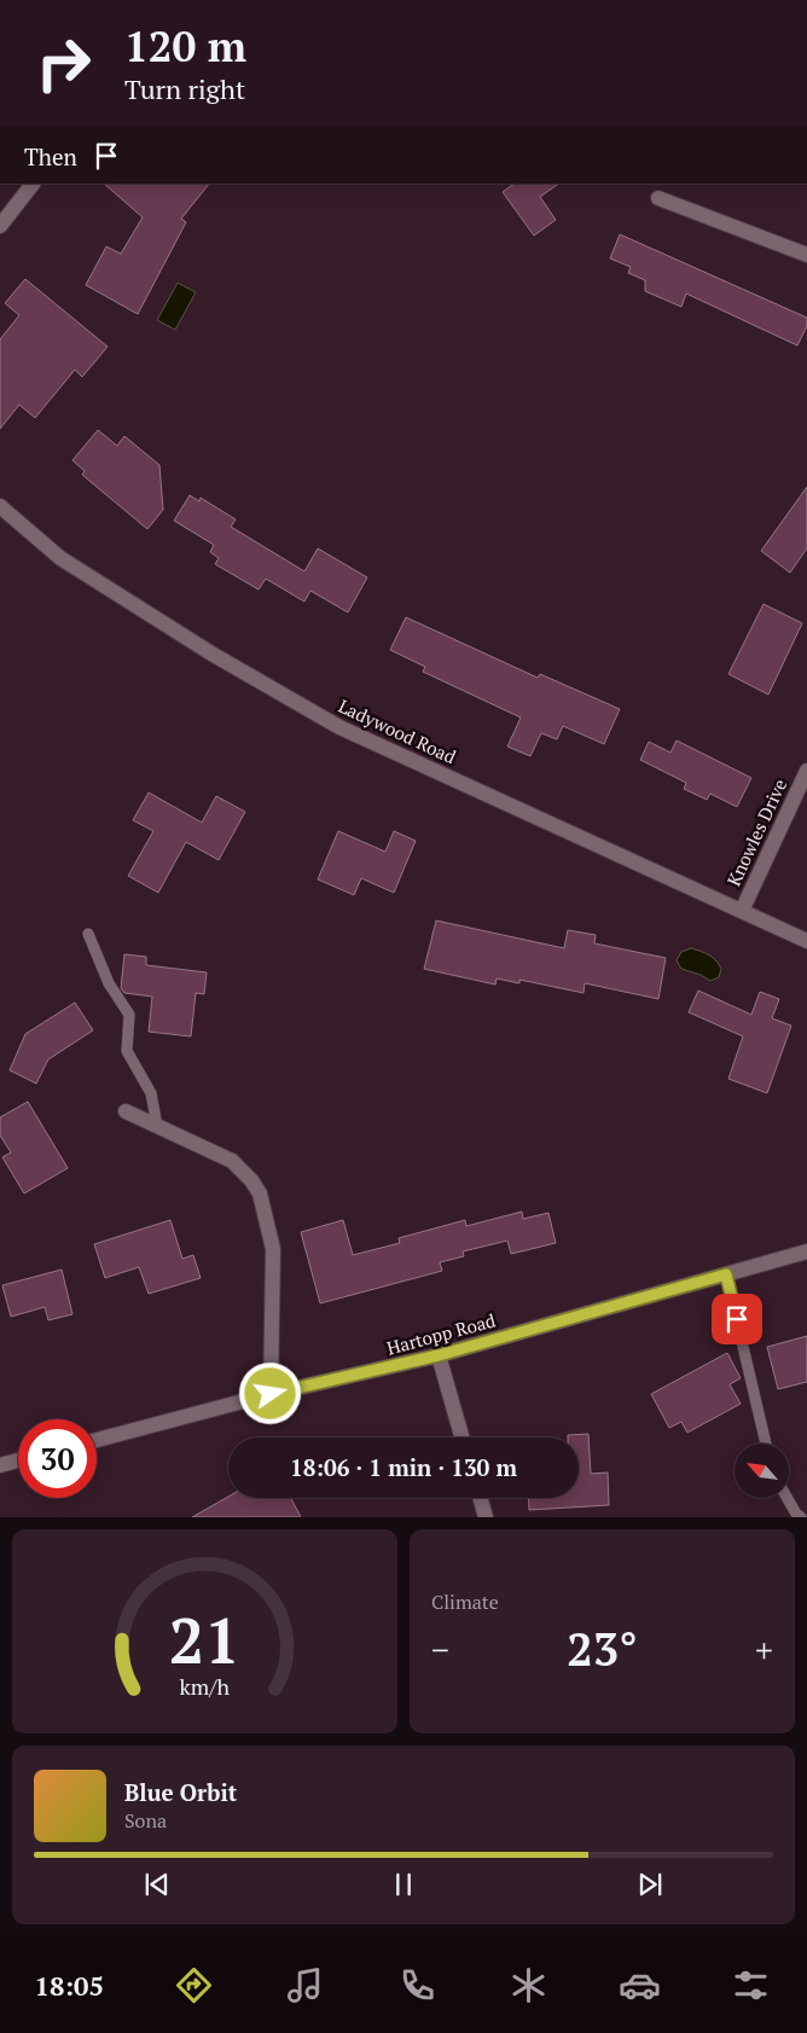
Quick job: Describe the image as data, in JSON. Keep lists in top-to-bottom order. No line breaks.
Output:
{"streets":{"street":["Ladywood Road","Knowles Drive","Hartopp Road"]},"crossings":[["Ladywood Road","Knowles Drive"]],"north":"top left","page":{"turn":["120 m","Turn right"],"then":"Then","limit":"30","trip":"18:06 · 1 min · 130 m","tile":"Climate","heat":["−","23°","+"],"song":["Blue Orbit","Sona"],"tabs":"18:05","gauge":["21","km/h"]}}
